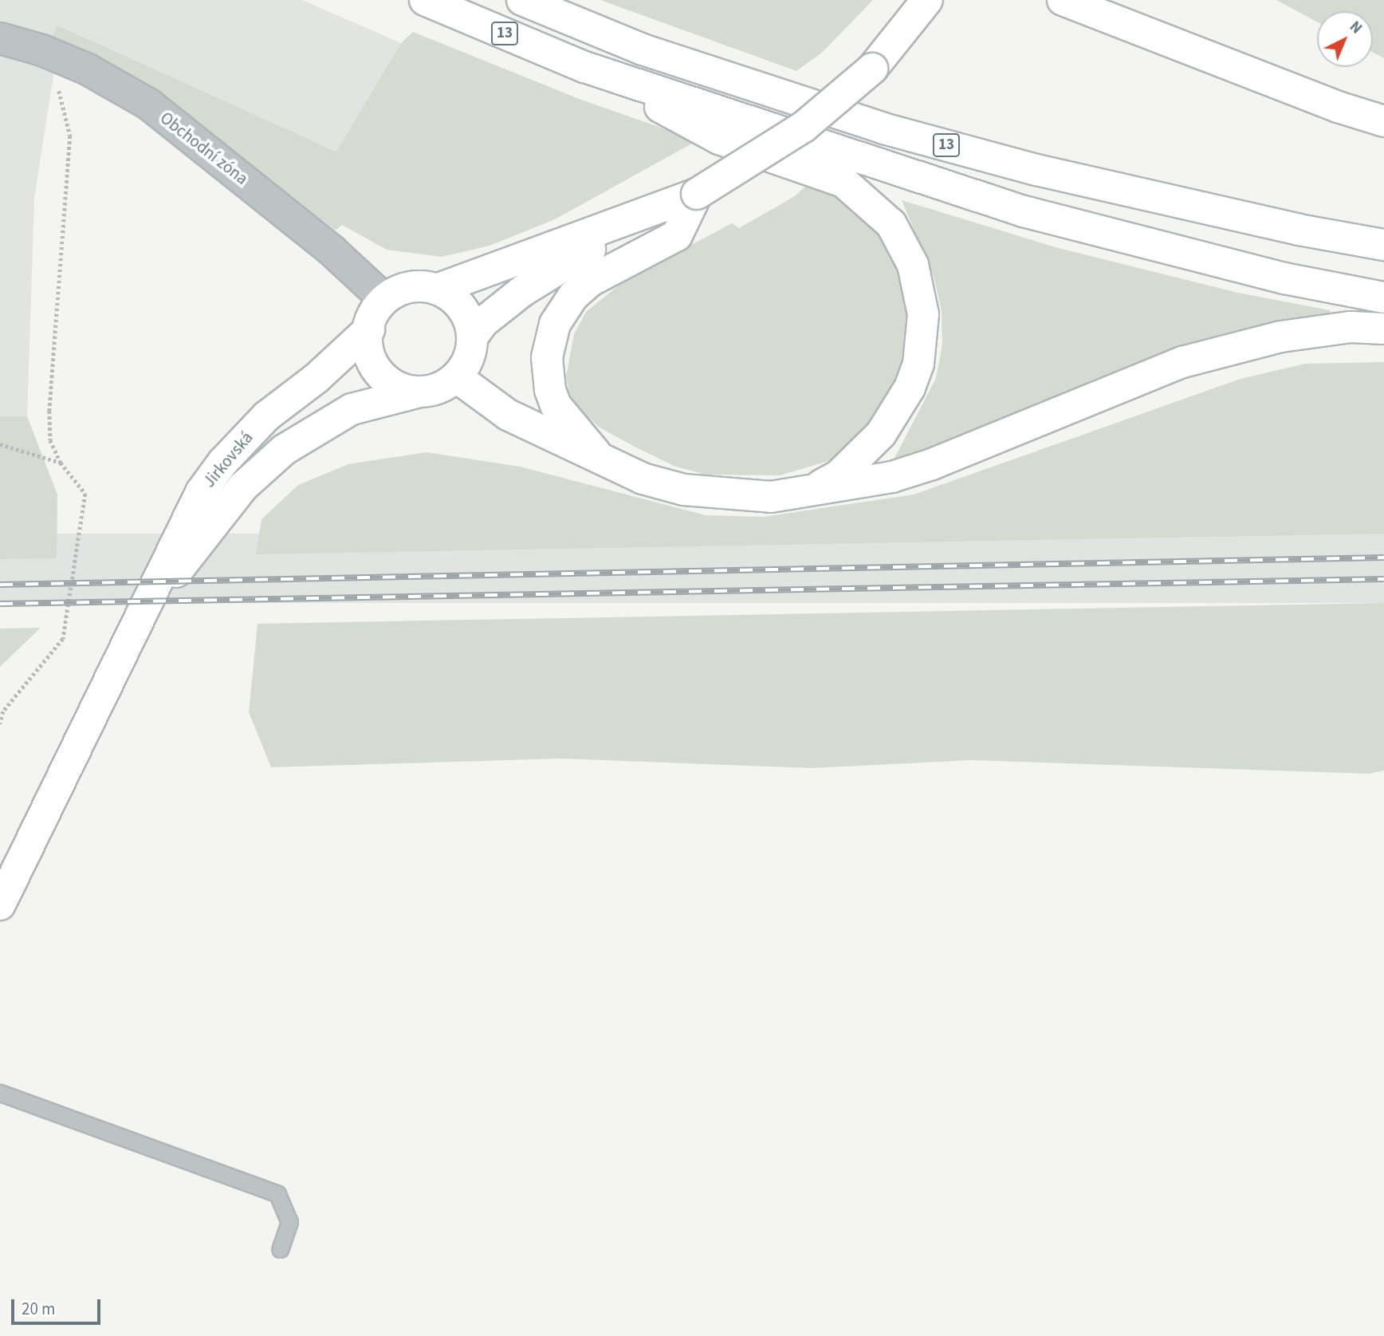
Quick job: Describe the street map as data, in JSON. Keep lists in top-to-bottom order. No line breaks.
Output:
{"streets":{"main road":["13","Jirkovská"],"street":["Obchodní zóna"]},"crossings":[["Obchodní zóna","Jirkovská"]],"scale_bar":"20 m","north":"top right"}
